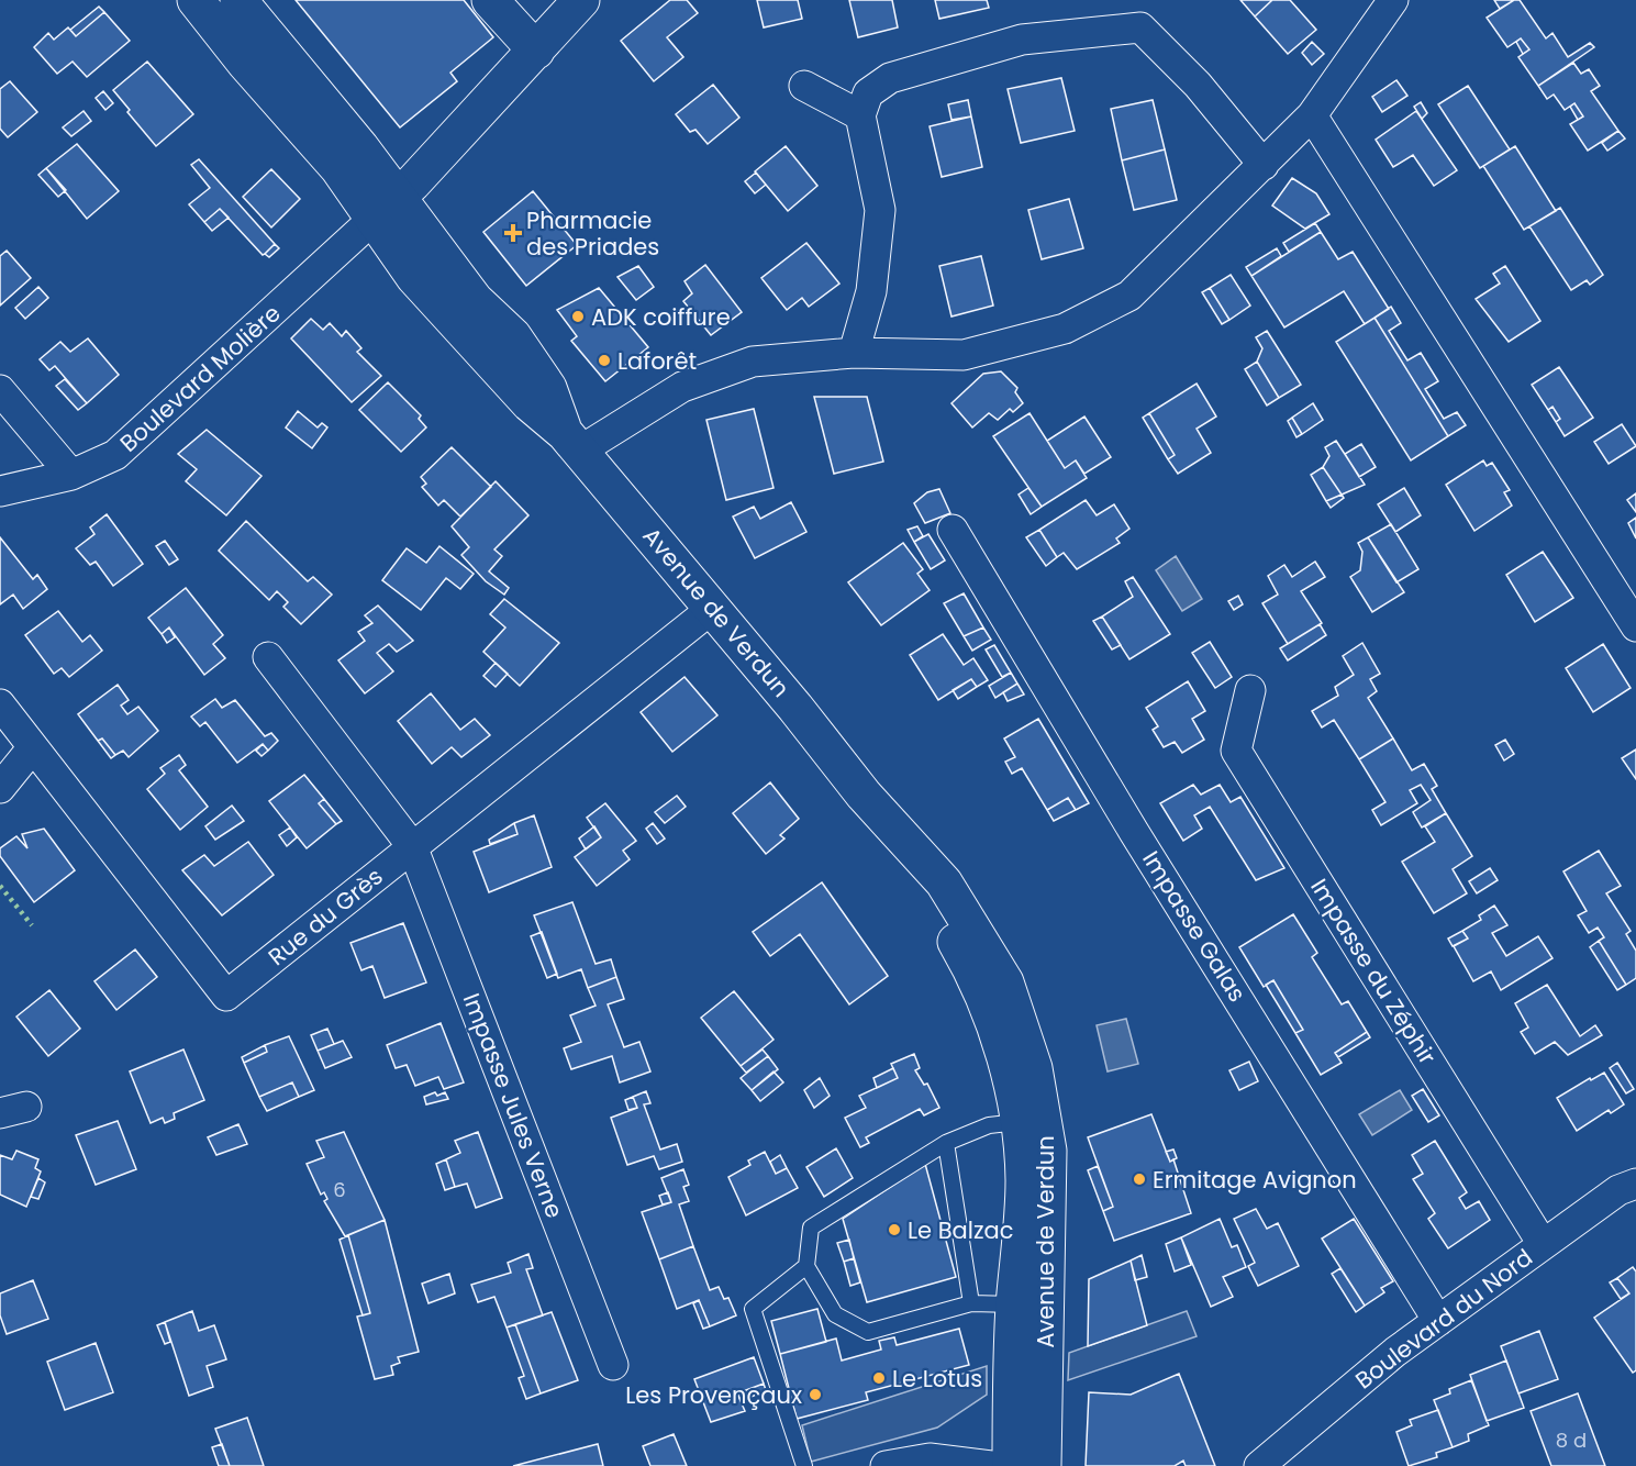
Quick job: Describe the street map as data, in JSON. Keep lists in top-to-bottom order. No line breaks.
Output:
{"streets":{"main road":["Avenue de Verdun"],"street":["Boulevard Molière","Rue du Grès","Impasse Galas","Impasse du Zéphir","Impasse Jules Verne","Boulevard du Nord"]},"crossings":[["Avenue de Verdun","Rue du Grès"],["Rue du Grès","Impasse Jules Verne"],["Impasse Galas","Boulevard du Nord"],["Impasse du Zéphir","Boulevard du Nord"]],"places":{"health":["Pharmacie des Priades"],"other":["ADK coiffure","Laforêt","Ermitage Avignon","Le Balzac","Le Lotus","Les Provençaux"]},"house_numbers":["6","8 d"]}
